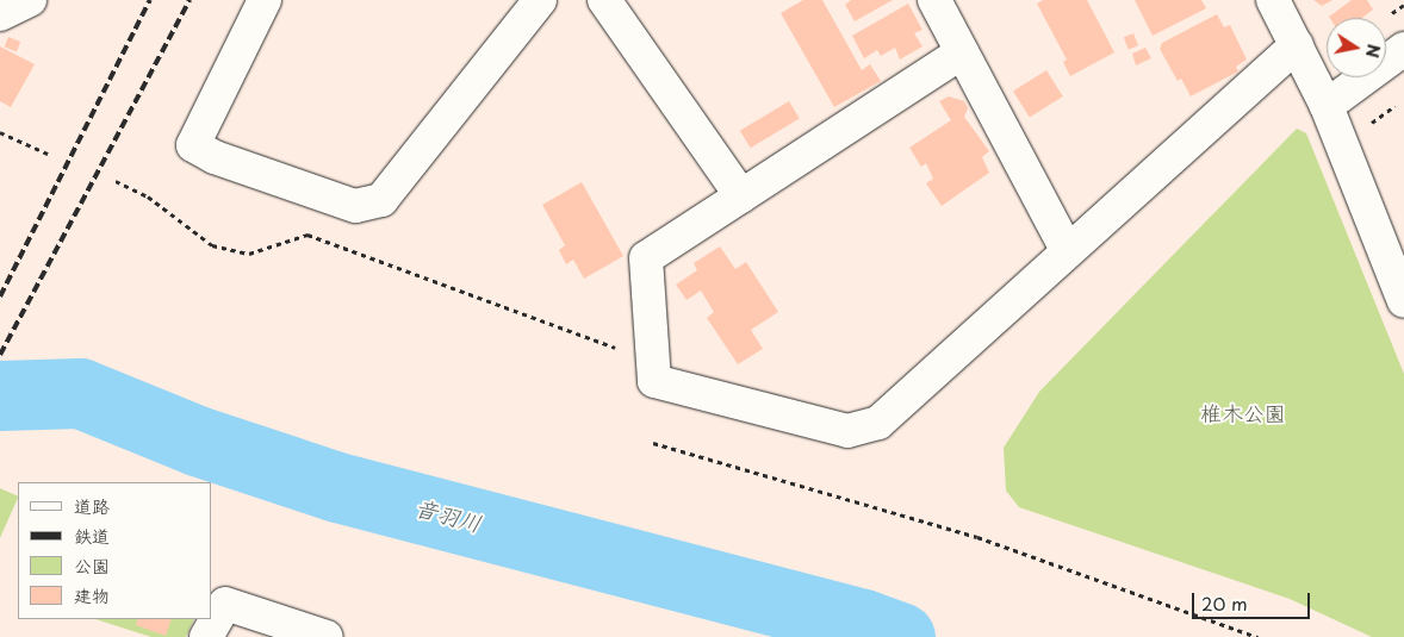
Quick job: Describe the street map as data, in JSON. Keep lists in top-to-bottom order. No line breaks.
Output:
{"water":["音羽川"],"parks":["椎木公園"],"legend":["道路","鉄道","公園","建物"],"scale_bar":"20 m","north":"right"}
